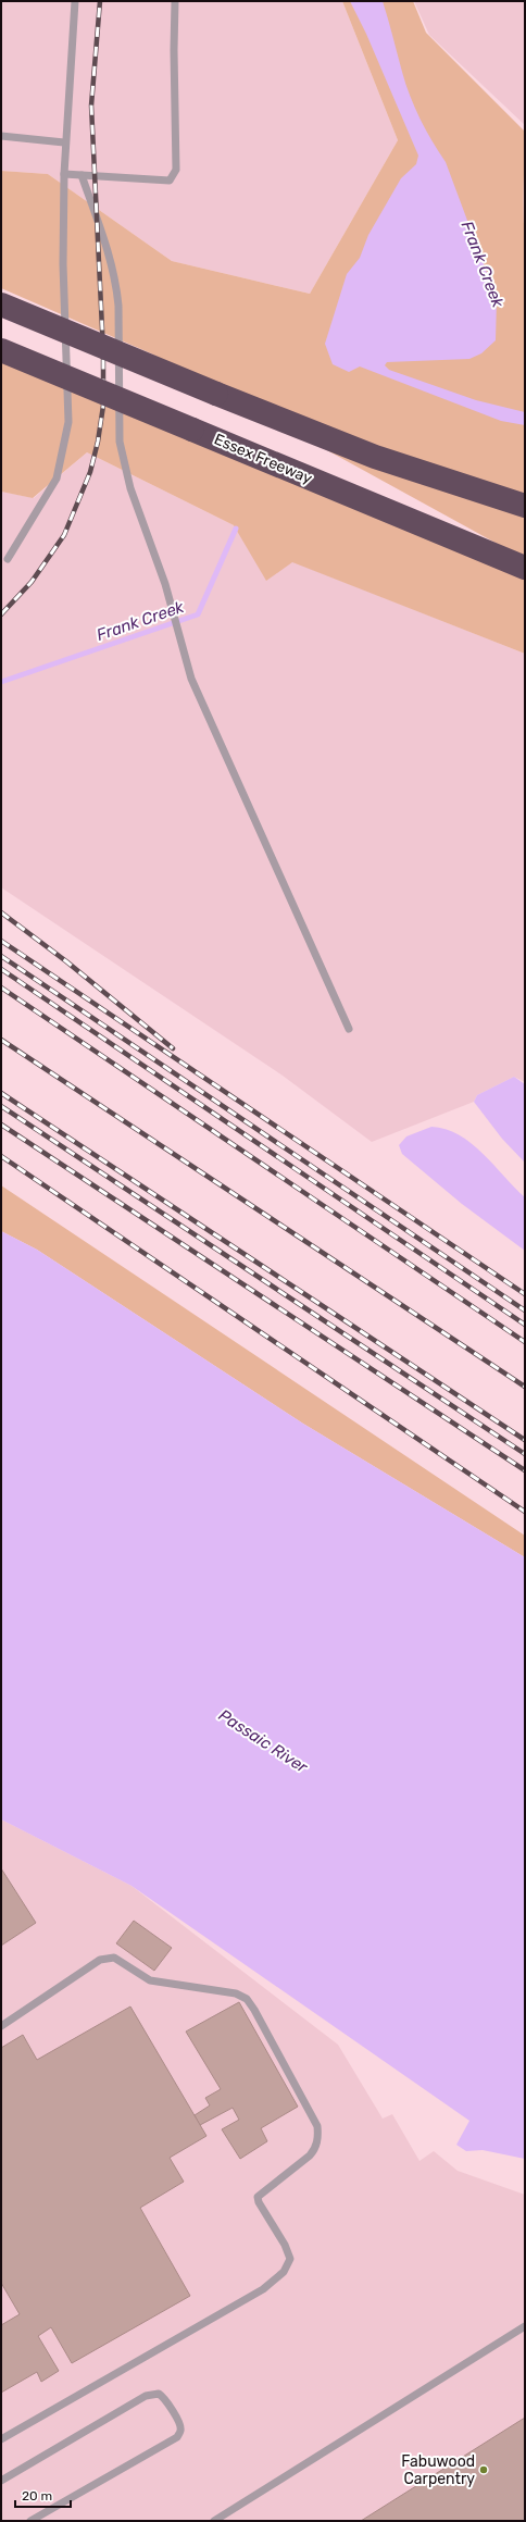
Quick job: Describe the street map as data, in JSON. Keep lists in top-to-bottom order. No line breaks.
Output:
{"streets":{"highway":["Essex Freeway"]},"water":["Frank Creek","Passaic River"],"places":["Fabuwood Carpentry"],"scale_bar":"20 m"}
